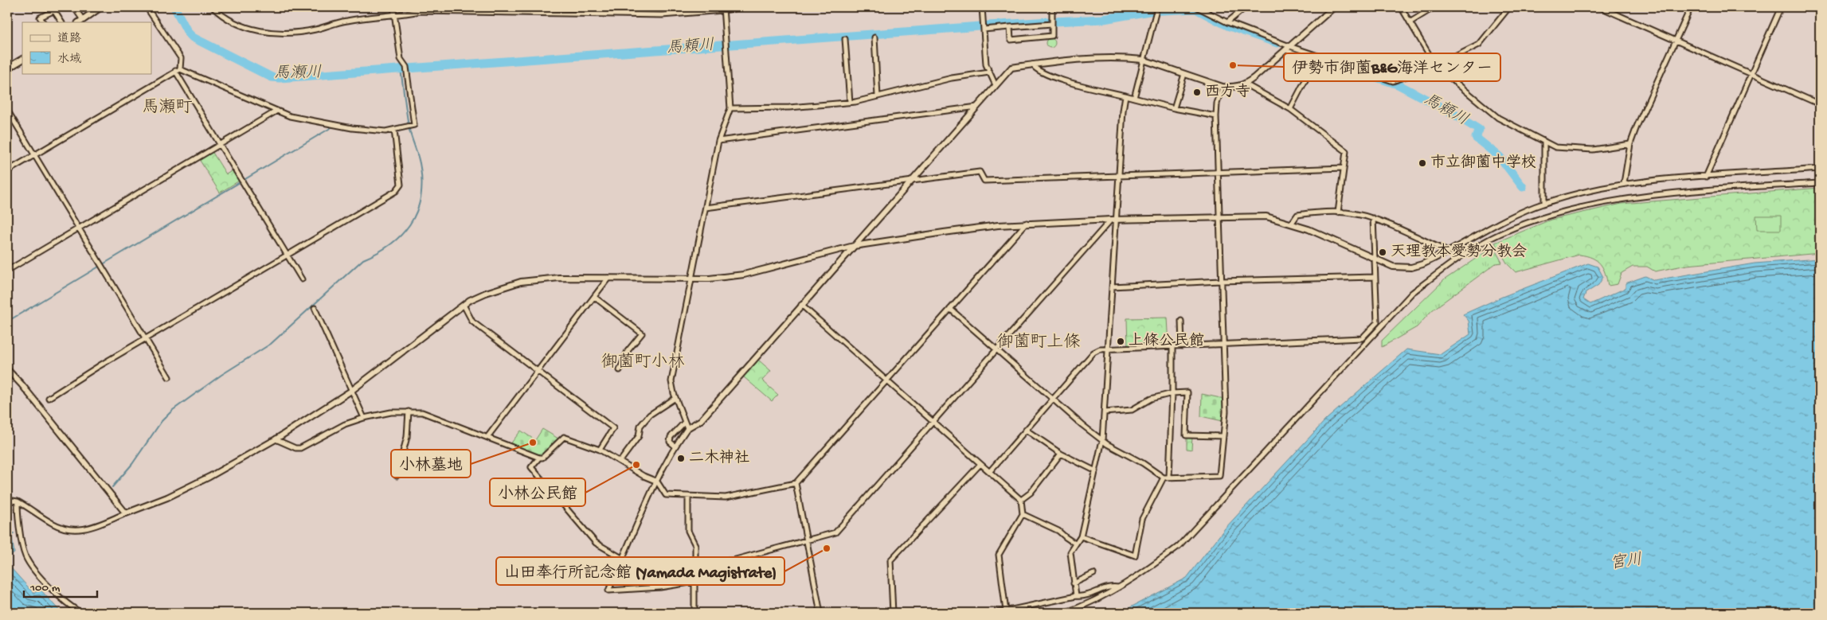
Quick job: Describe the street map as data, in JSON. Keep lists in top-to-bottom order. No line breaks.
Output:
{"districts":["馬瀬町","御薗町上條","御薗町小林"],"water":["馬頼川","馬瀬川","宮川"],"places":["伊勢市御薗B&G海洋センター","西方寺","市立御薗中学校","天理教本愛勢分教会","上條公民館","小林墓地","二木神社","小林公民館","山田奉行所記念館 (Yamada Magistrate)"],"legend":["道路","水域"],"scale_bar":"100 m"}
